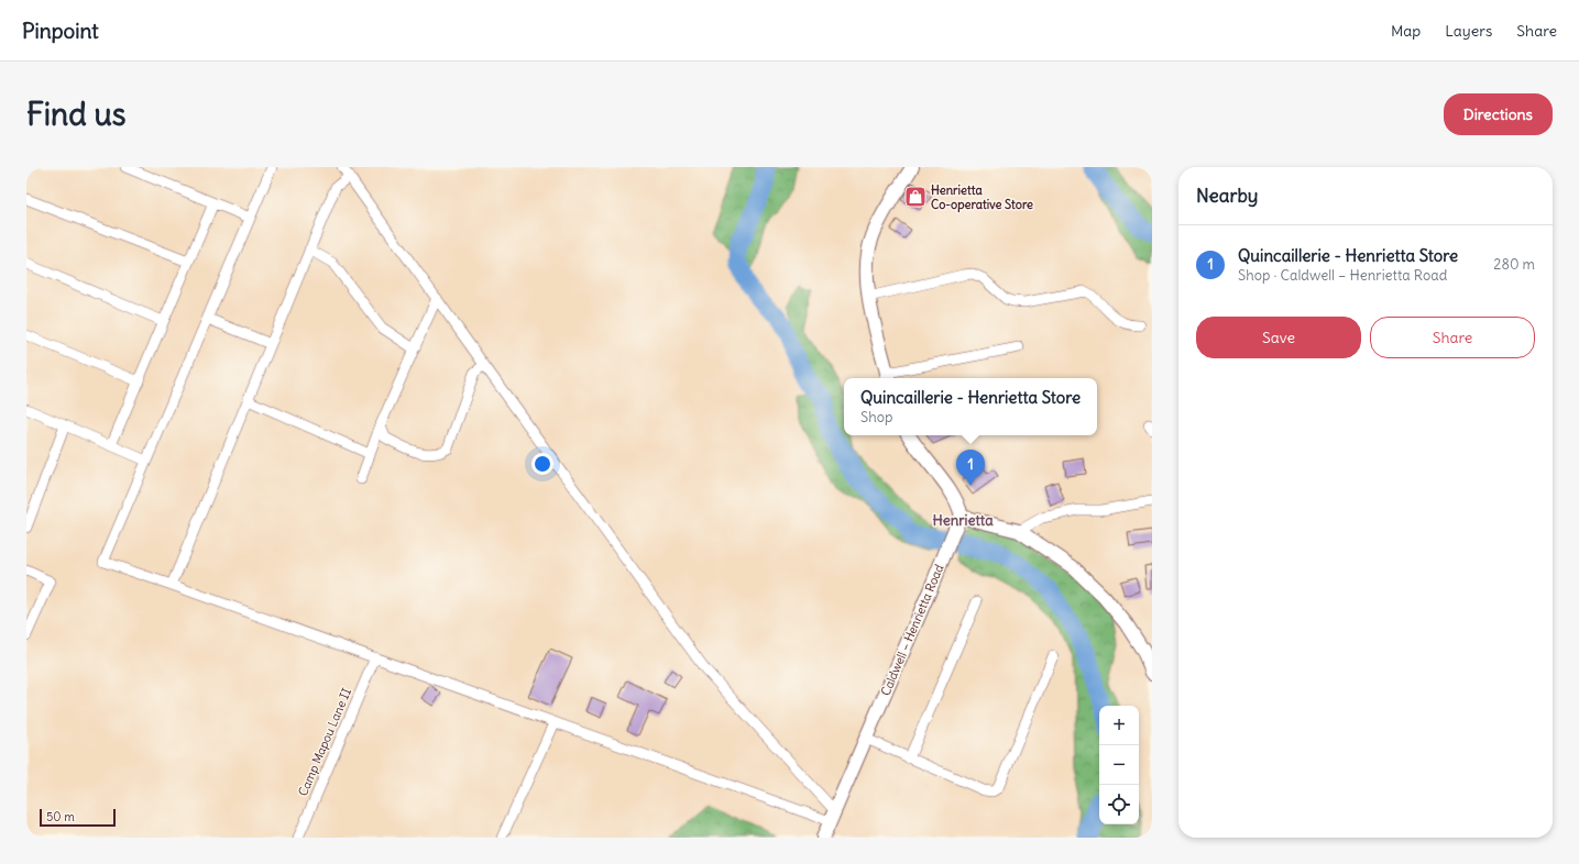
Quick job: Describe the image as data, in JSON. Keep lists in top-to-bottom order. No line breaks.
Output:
{"streets":{"main road":["Caldwell – Henrietta Road"],"street":["Camp Mapou Lane II"]},"districts":["Henrietta"],"places":{"shop":["Henrietta Co-operative Store"]},"scale_bar":"50 m","page":{"header":"Pinpoint","nav":["Map","Layers","Share"],"buttons":["Directions",["Save","Share"]],"title":"Find us","heading":"Nearby","list":[{"mark":"1","name":"Quincaillerie - Henrietta Store","note":"Shop · Caldwell – Henrietta Road","value":"280 m"}],"popup":["Quincaillerie - Henrietta Store","Shop"],"pins":"1","map_buttons":["+","−"],"scale":"50 m"}}
